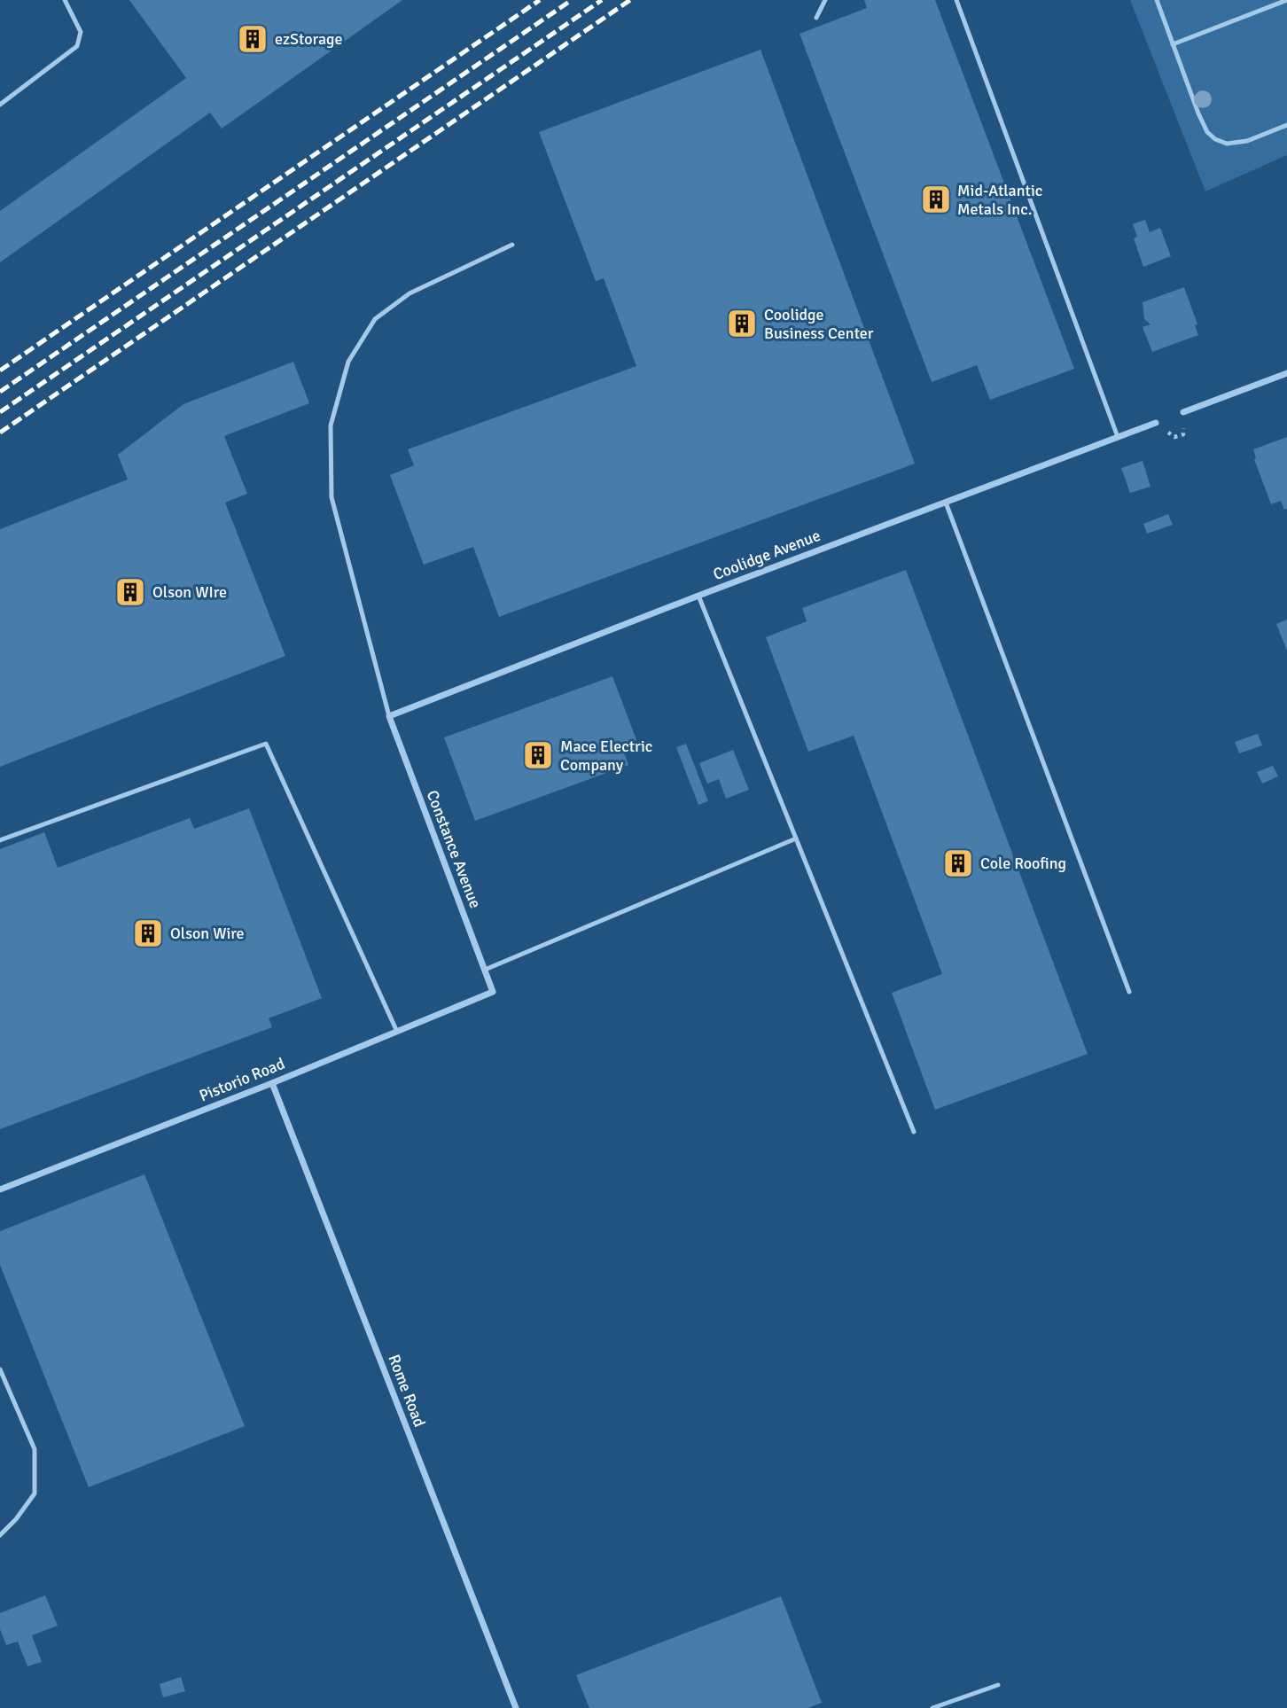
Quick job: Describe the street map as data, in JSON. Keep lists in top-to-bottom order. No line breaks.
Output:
{"streets":{"street":["Coolidge Avenue","Constance Avenue","Pistorio Road","Rome Road"]},"crossings":[["Coolidge Avenue","Constance Avenue"],["Constance Avenue","Pistorio Road"],["Pistorio Road","Rome Road"]],"places":{"building":["ezStorage","Mid-Atlantic Metals Inc.","Coolidge Business Center","Olson WIre","Mace Electric Company","Cole Roofing","Olson Wire"]}}
